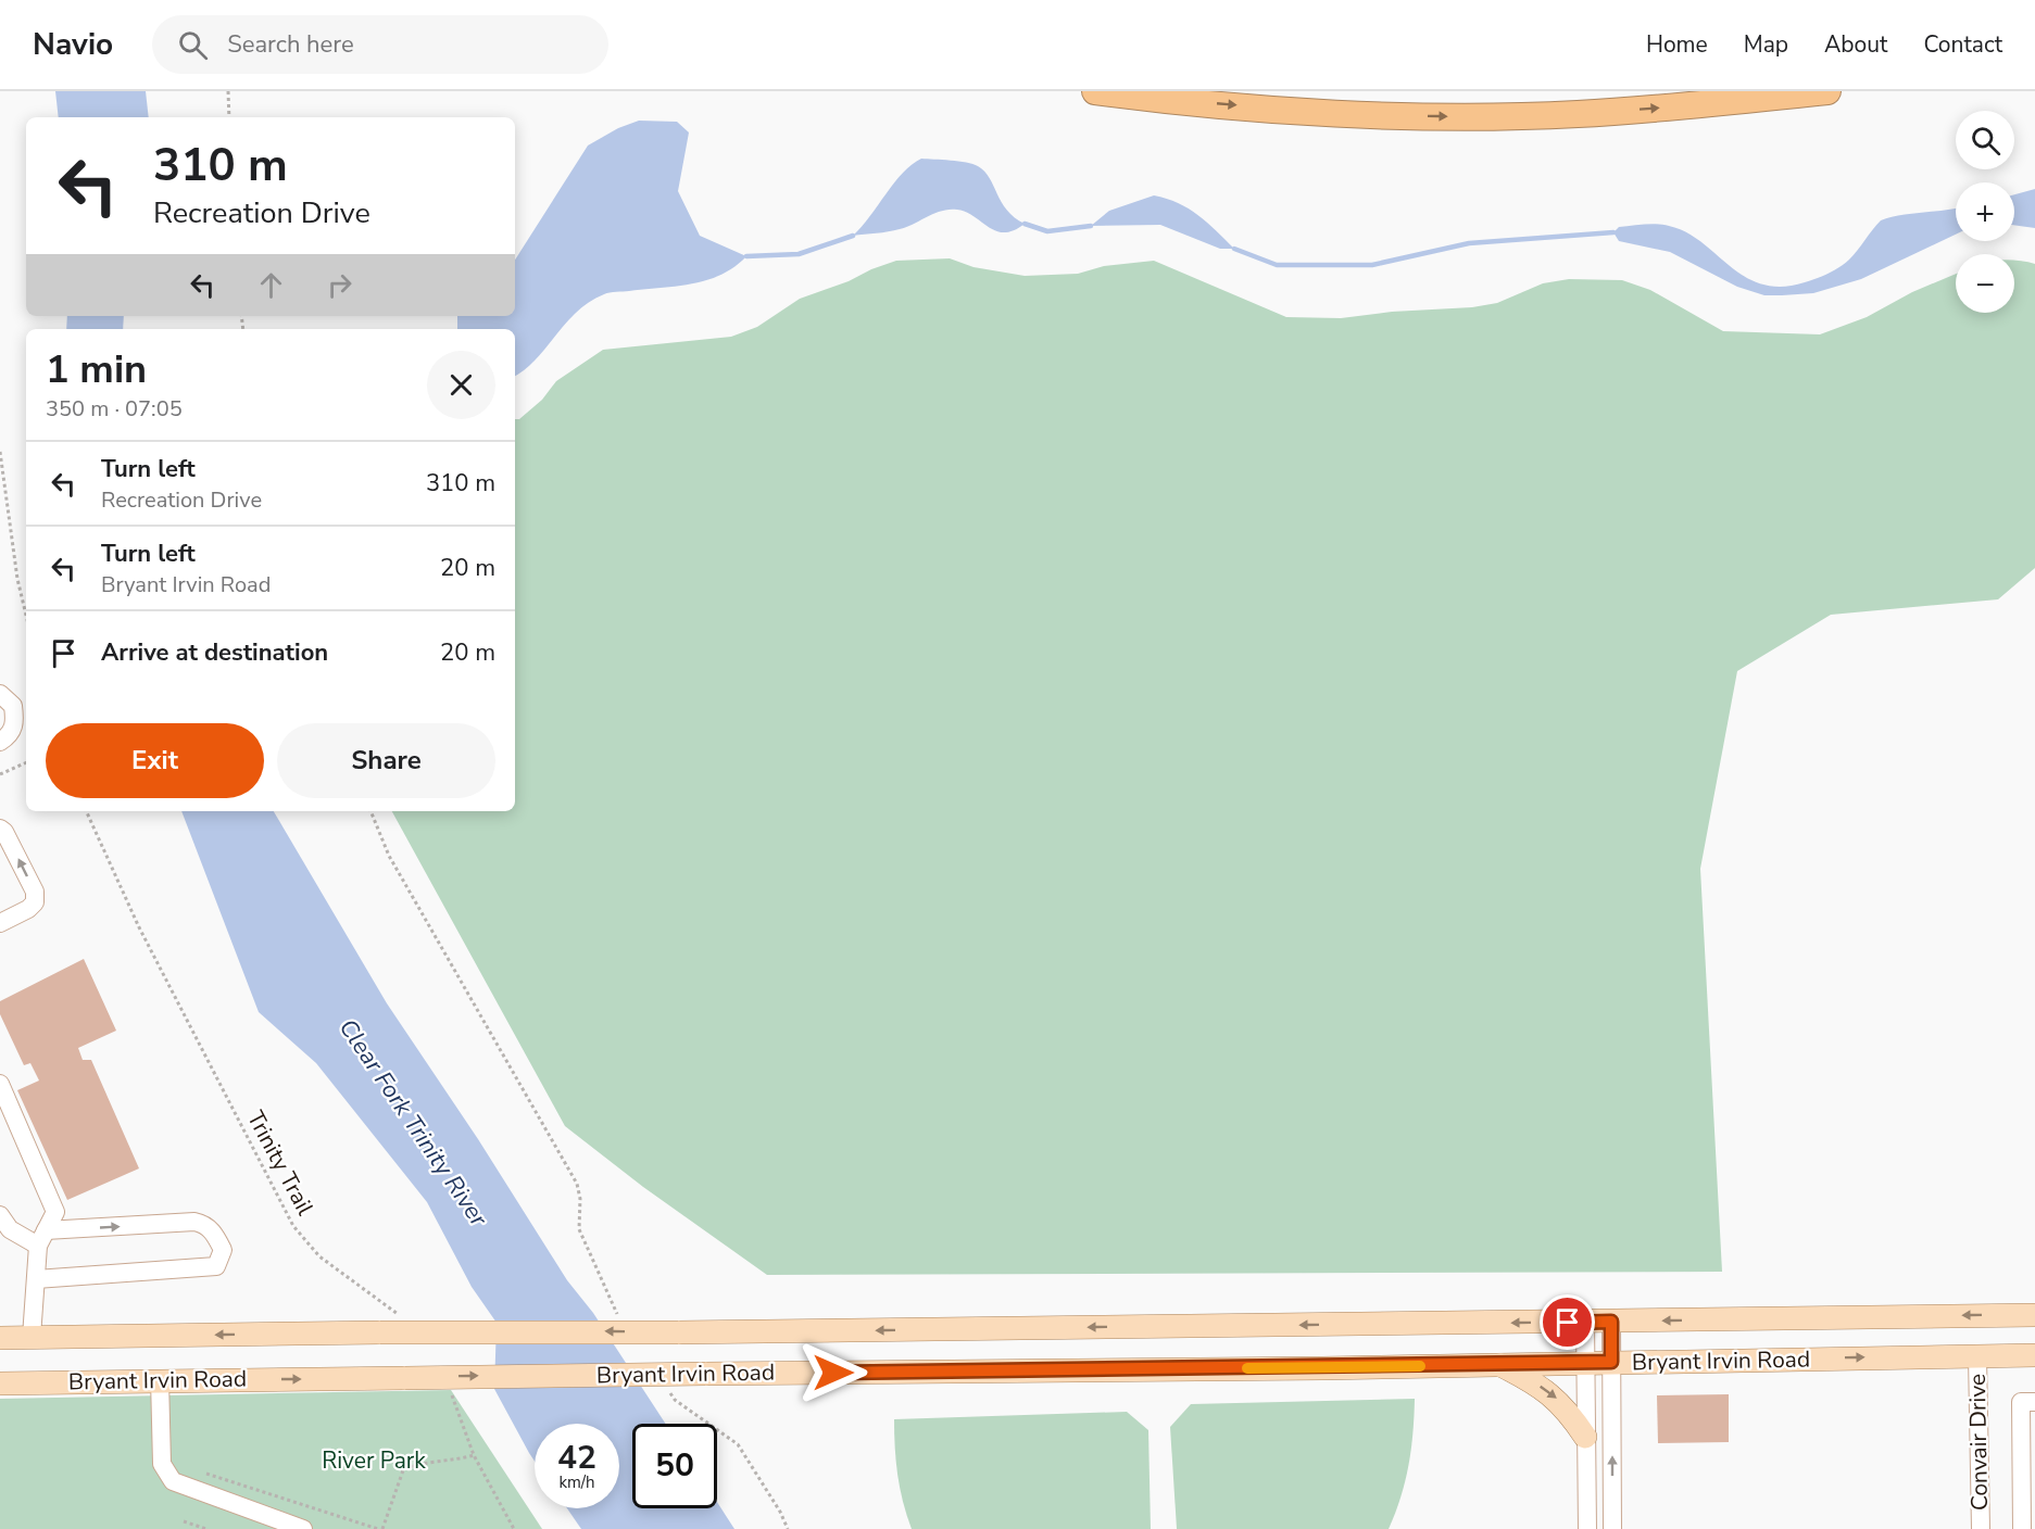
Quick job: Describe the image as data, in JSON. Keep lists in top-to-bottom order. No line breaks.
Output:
{"streets":{"main road":["Bryant Irvin Road"],"street":["Convair Drive"],"path":["Trinity Trail"]},"crossings":[["Bryant Irvin Road","Convair Drive"]],"water":["Clear Fork Trinity River"],"parks":["River Park"],"page":{"header":"Navio","search":"Search here","nav":["Home","Map","About","Contact"],"map_buttons":["+","−"],"turn":["310 m","Recreation Drive"],"heading":["1 min","350 m · 07:05"],"list":[{"name":"Turn left","note":"Recreation Drive","value":"310 m"},{"name":"Turn left","note":"Bryant Irvin Road","value":"20 m"},{"name":"Arrive at destination","value":"20 m"}],"buttons":["Exit","Share"],"speed":"42 km/h","limit":"50"}}
